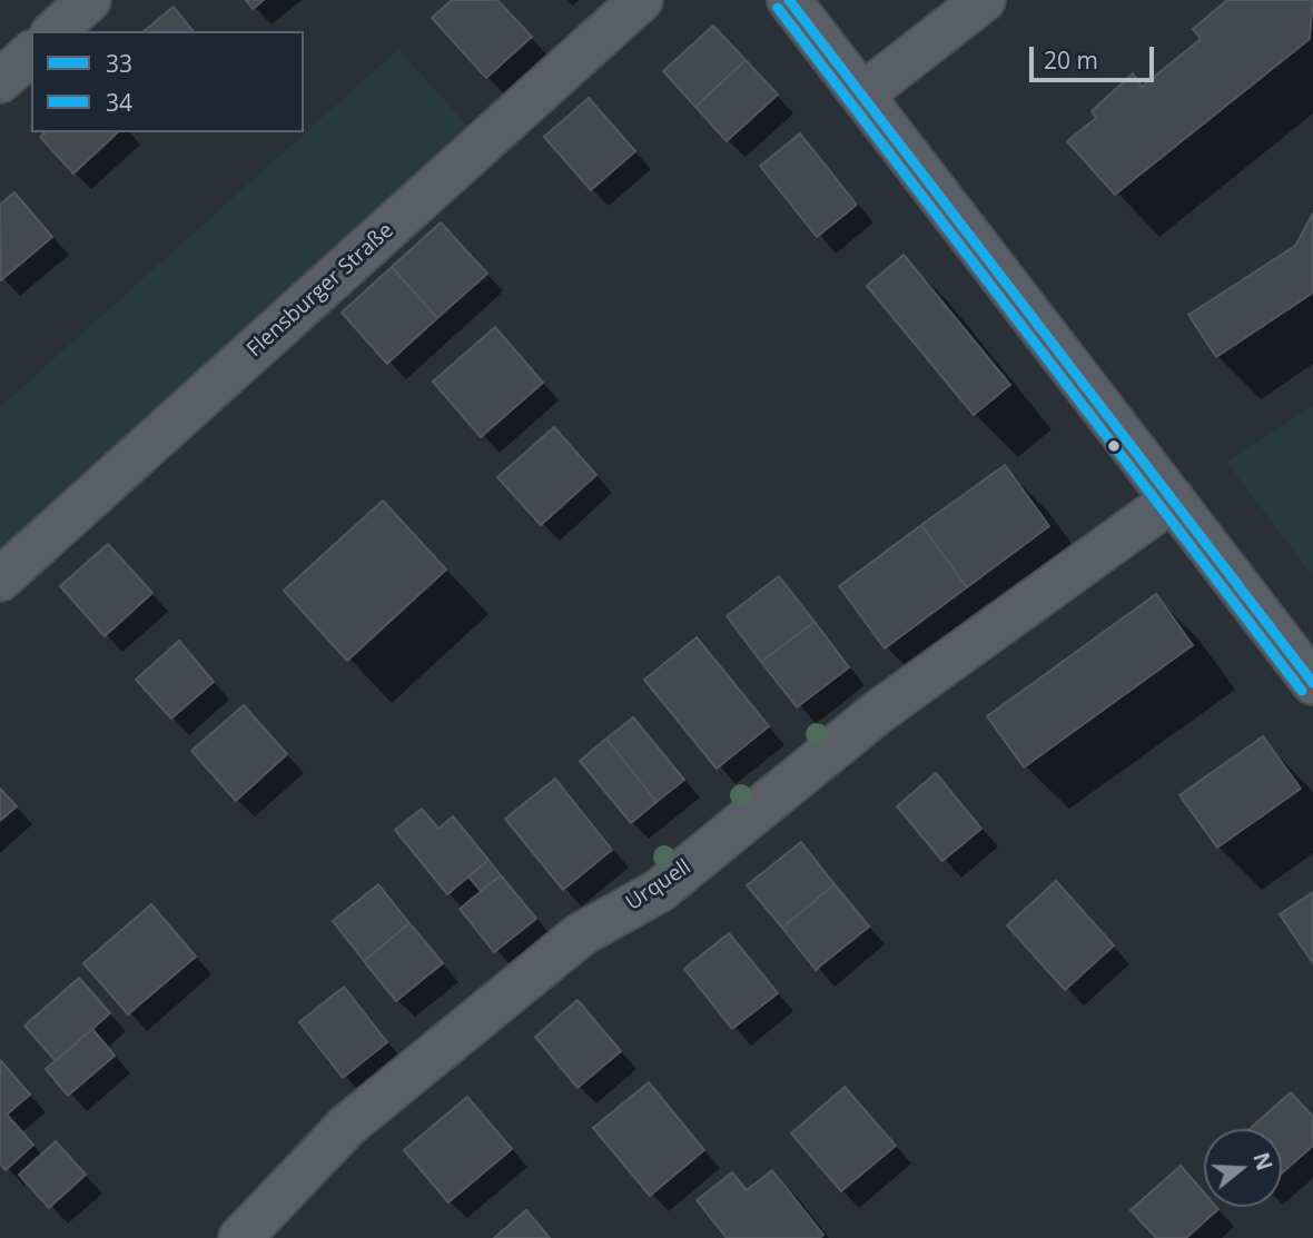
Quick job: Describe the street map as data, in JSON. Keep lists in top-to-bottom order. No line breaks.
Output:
{"streets":{"street":["Flensburger Straße","Urquell"]},"lines":["transit line 33","transit line 34"],"legend":["33","34"],"scale_bar":"20 m","north":"right"}
